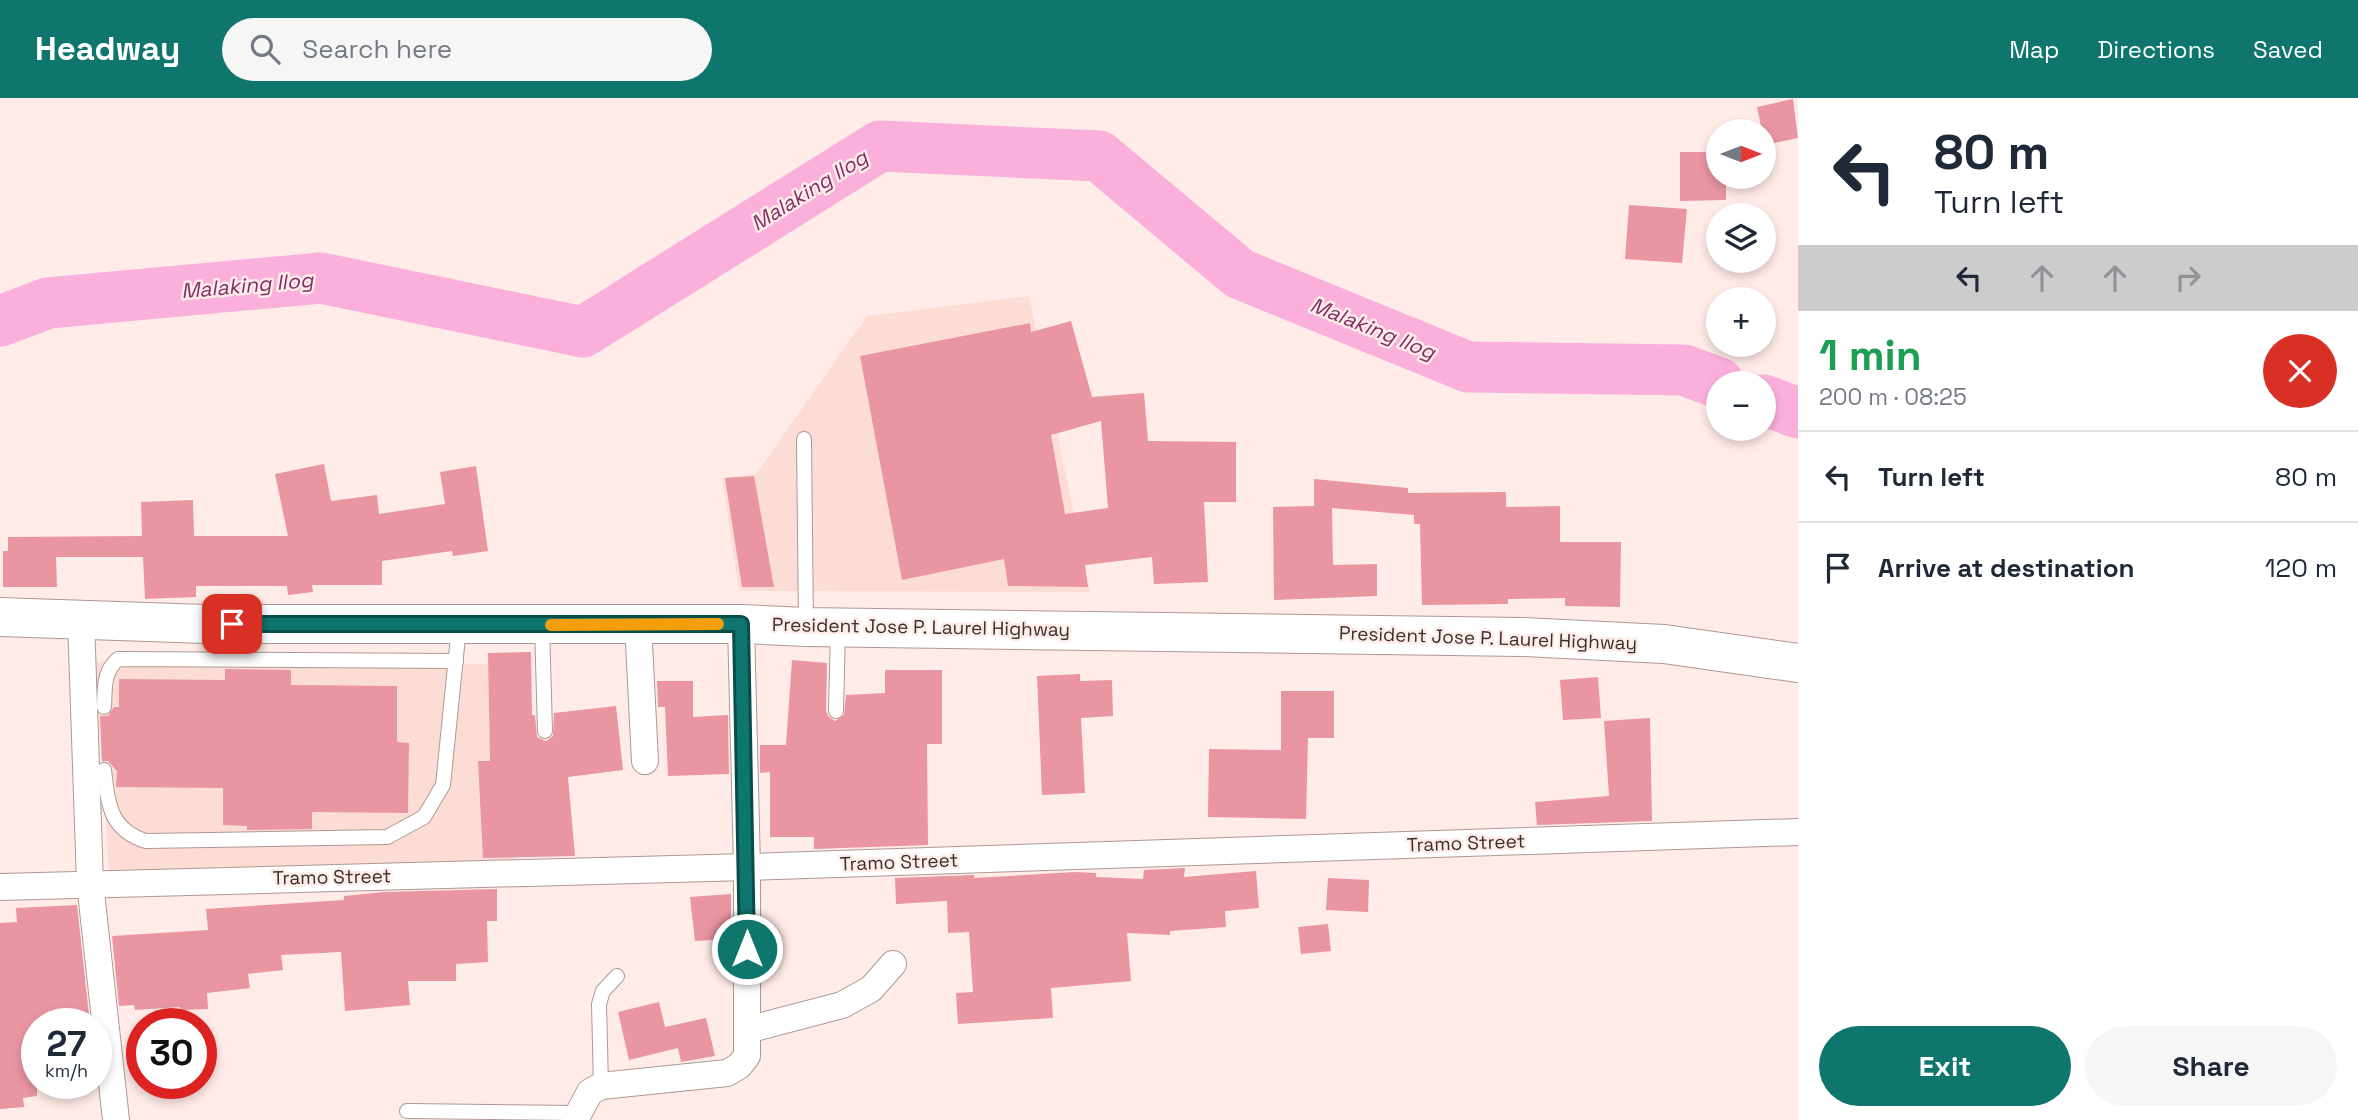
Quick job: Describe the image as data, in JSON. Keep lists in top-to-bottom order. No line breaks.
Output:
{"streets":{"highway":["President Jose P. Laurel Highway"],"street":["Tramo Street"]},"water":["Malaking Ilog"],"north":"right","page":{"header":"Headway","search":"Search here","nav":["Map","Directions","Saved"],"turn":["80 m","Turn left"],"map_buttons":["+","−"],"heading":["1 min","200 m · 08:25"],"list":[{"name":"Turn left","value":"80 m"},{"name":"Arrive at destination","value":"120 m"}],"speed":"27 km/h","limit":"30","buttons":["Exit","Share"]}}
